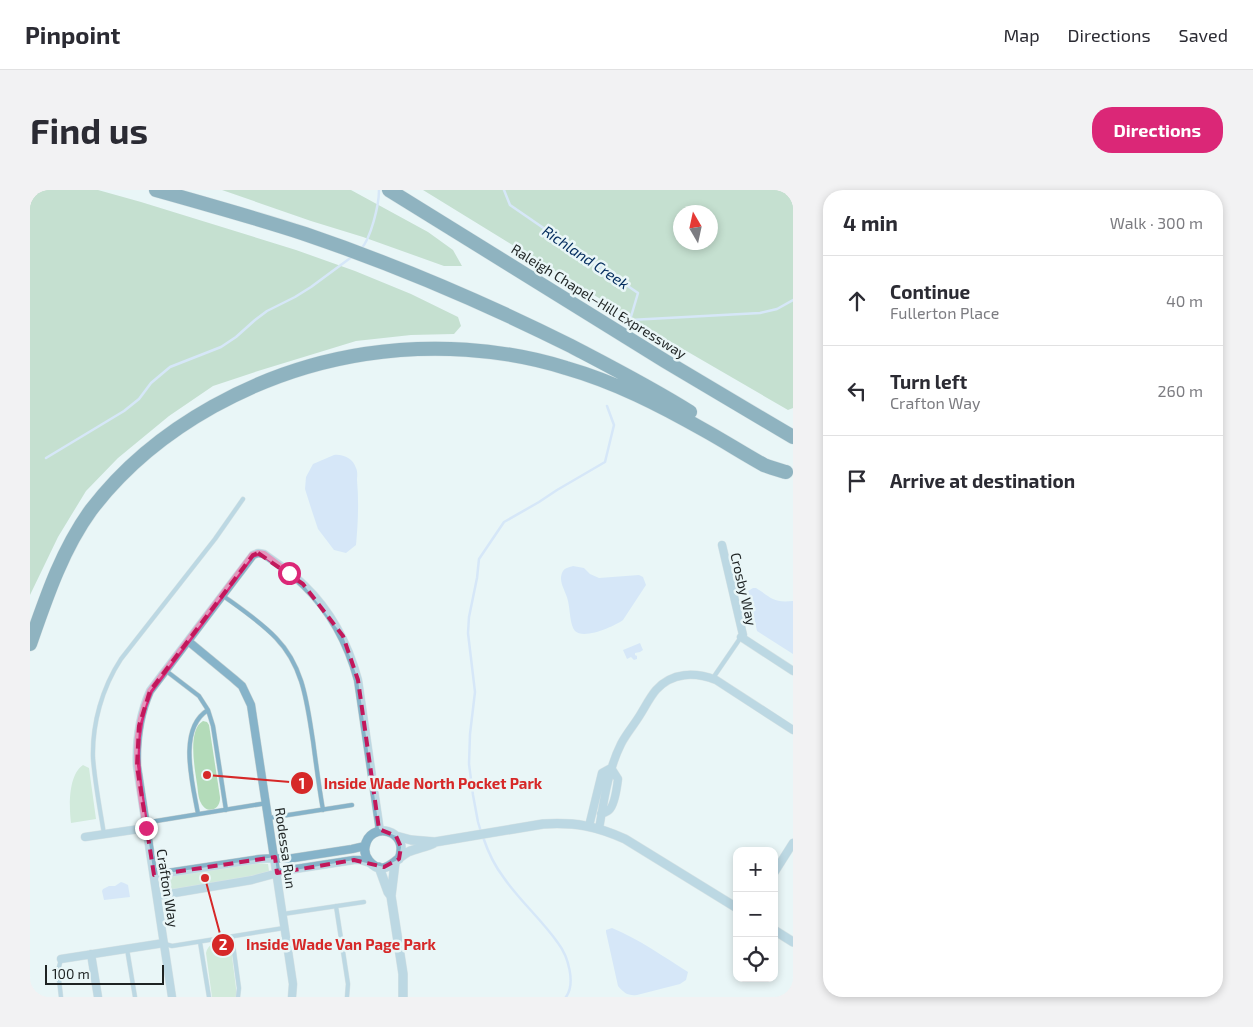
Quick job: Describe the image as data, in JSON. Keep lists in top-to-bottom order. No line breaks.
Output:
{"streets":{"highway":["Raleigh Chapel–Hill Expressway"],"street":["Crosby Way","Rodessa Run","Crafton Way"]},"crossings":[["Rodessa Run","Crafton Way"]],"water":["Richland Creek"],"places":["Inside Wade North Pocket Park","Inside Wade Van Page Park"],"scale_bar":"100 m","north":"top","page":{"header":"Pinpoint","nav":["Map","Directions","Saved"],"buttons":"Directions","title":"Find us","heading":["4 min","Walk · 300 m"],"list":[["Continue","Fullerton Place","40 m"],["Turn left","Crafton Way","260 m"],"Arrive at destination"],"map_buttons":["+","−"],"scale":"100 m"}}
